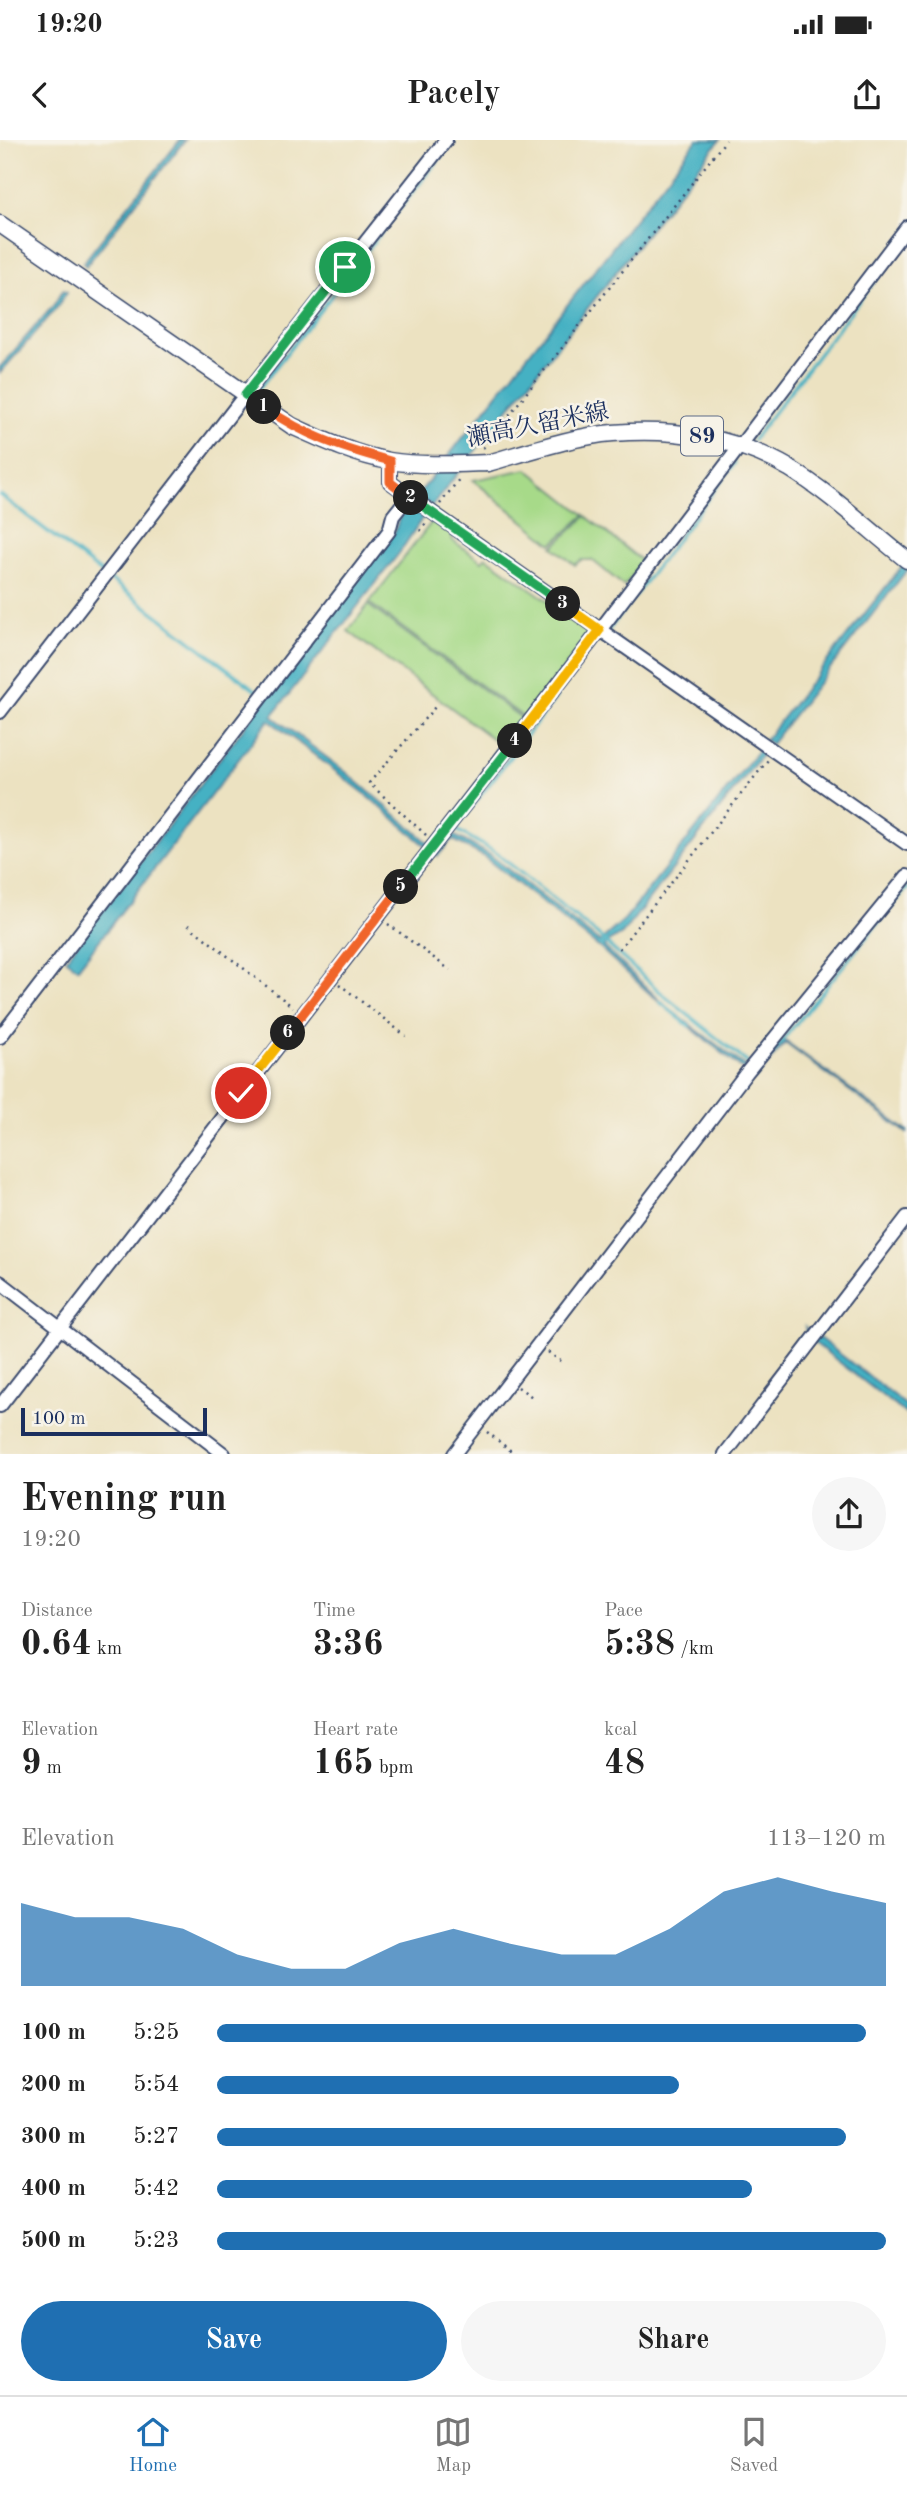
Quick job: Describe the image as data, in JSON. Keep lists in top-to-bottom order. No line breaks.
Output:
{"streets":{"main road":["瀬高久留米線","89"]},"scale_bar":"100 m","page":{"status":"19:20","header":"Pacely","pins":["1","2","3","4","5","6"],"scale":"100 m","heading":["Evening run","19:20"],"stats":[["Distance","0.64 km"],["Time","3:36"],["Pace","5:38 /km"],["Elevation","9 m"],["Heart rate","165 bpm"],["kcal","48"]],"chart":["Elevation","113–120 m"],"list":[{"name":"100 m","note":"5:25"},{"name":"200 m","note":"5:54"},{"name":"300 m","note":"5:27"},{"name":"400 m","note":"5:42"},{"name":"500 m","note":"5:23"}],"buttons":["Save","Share"],"tabs":["Home","Map","Saved"]}}
